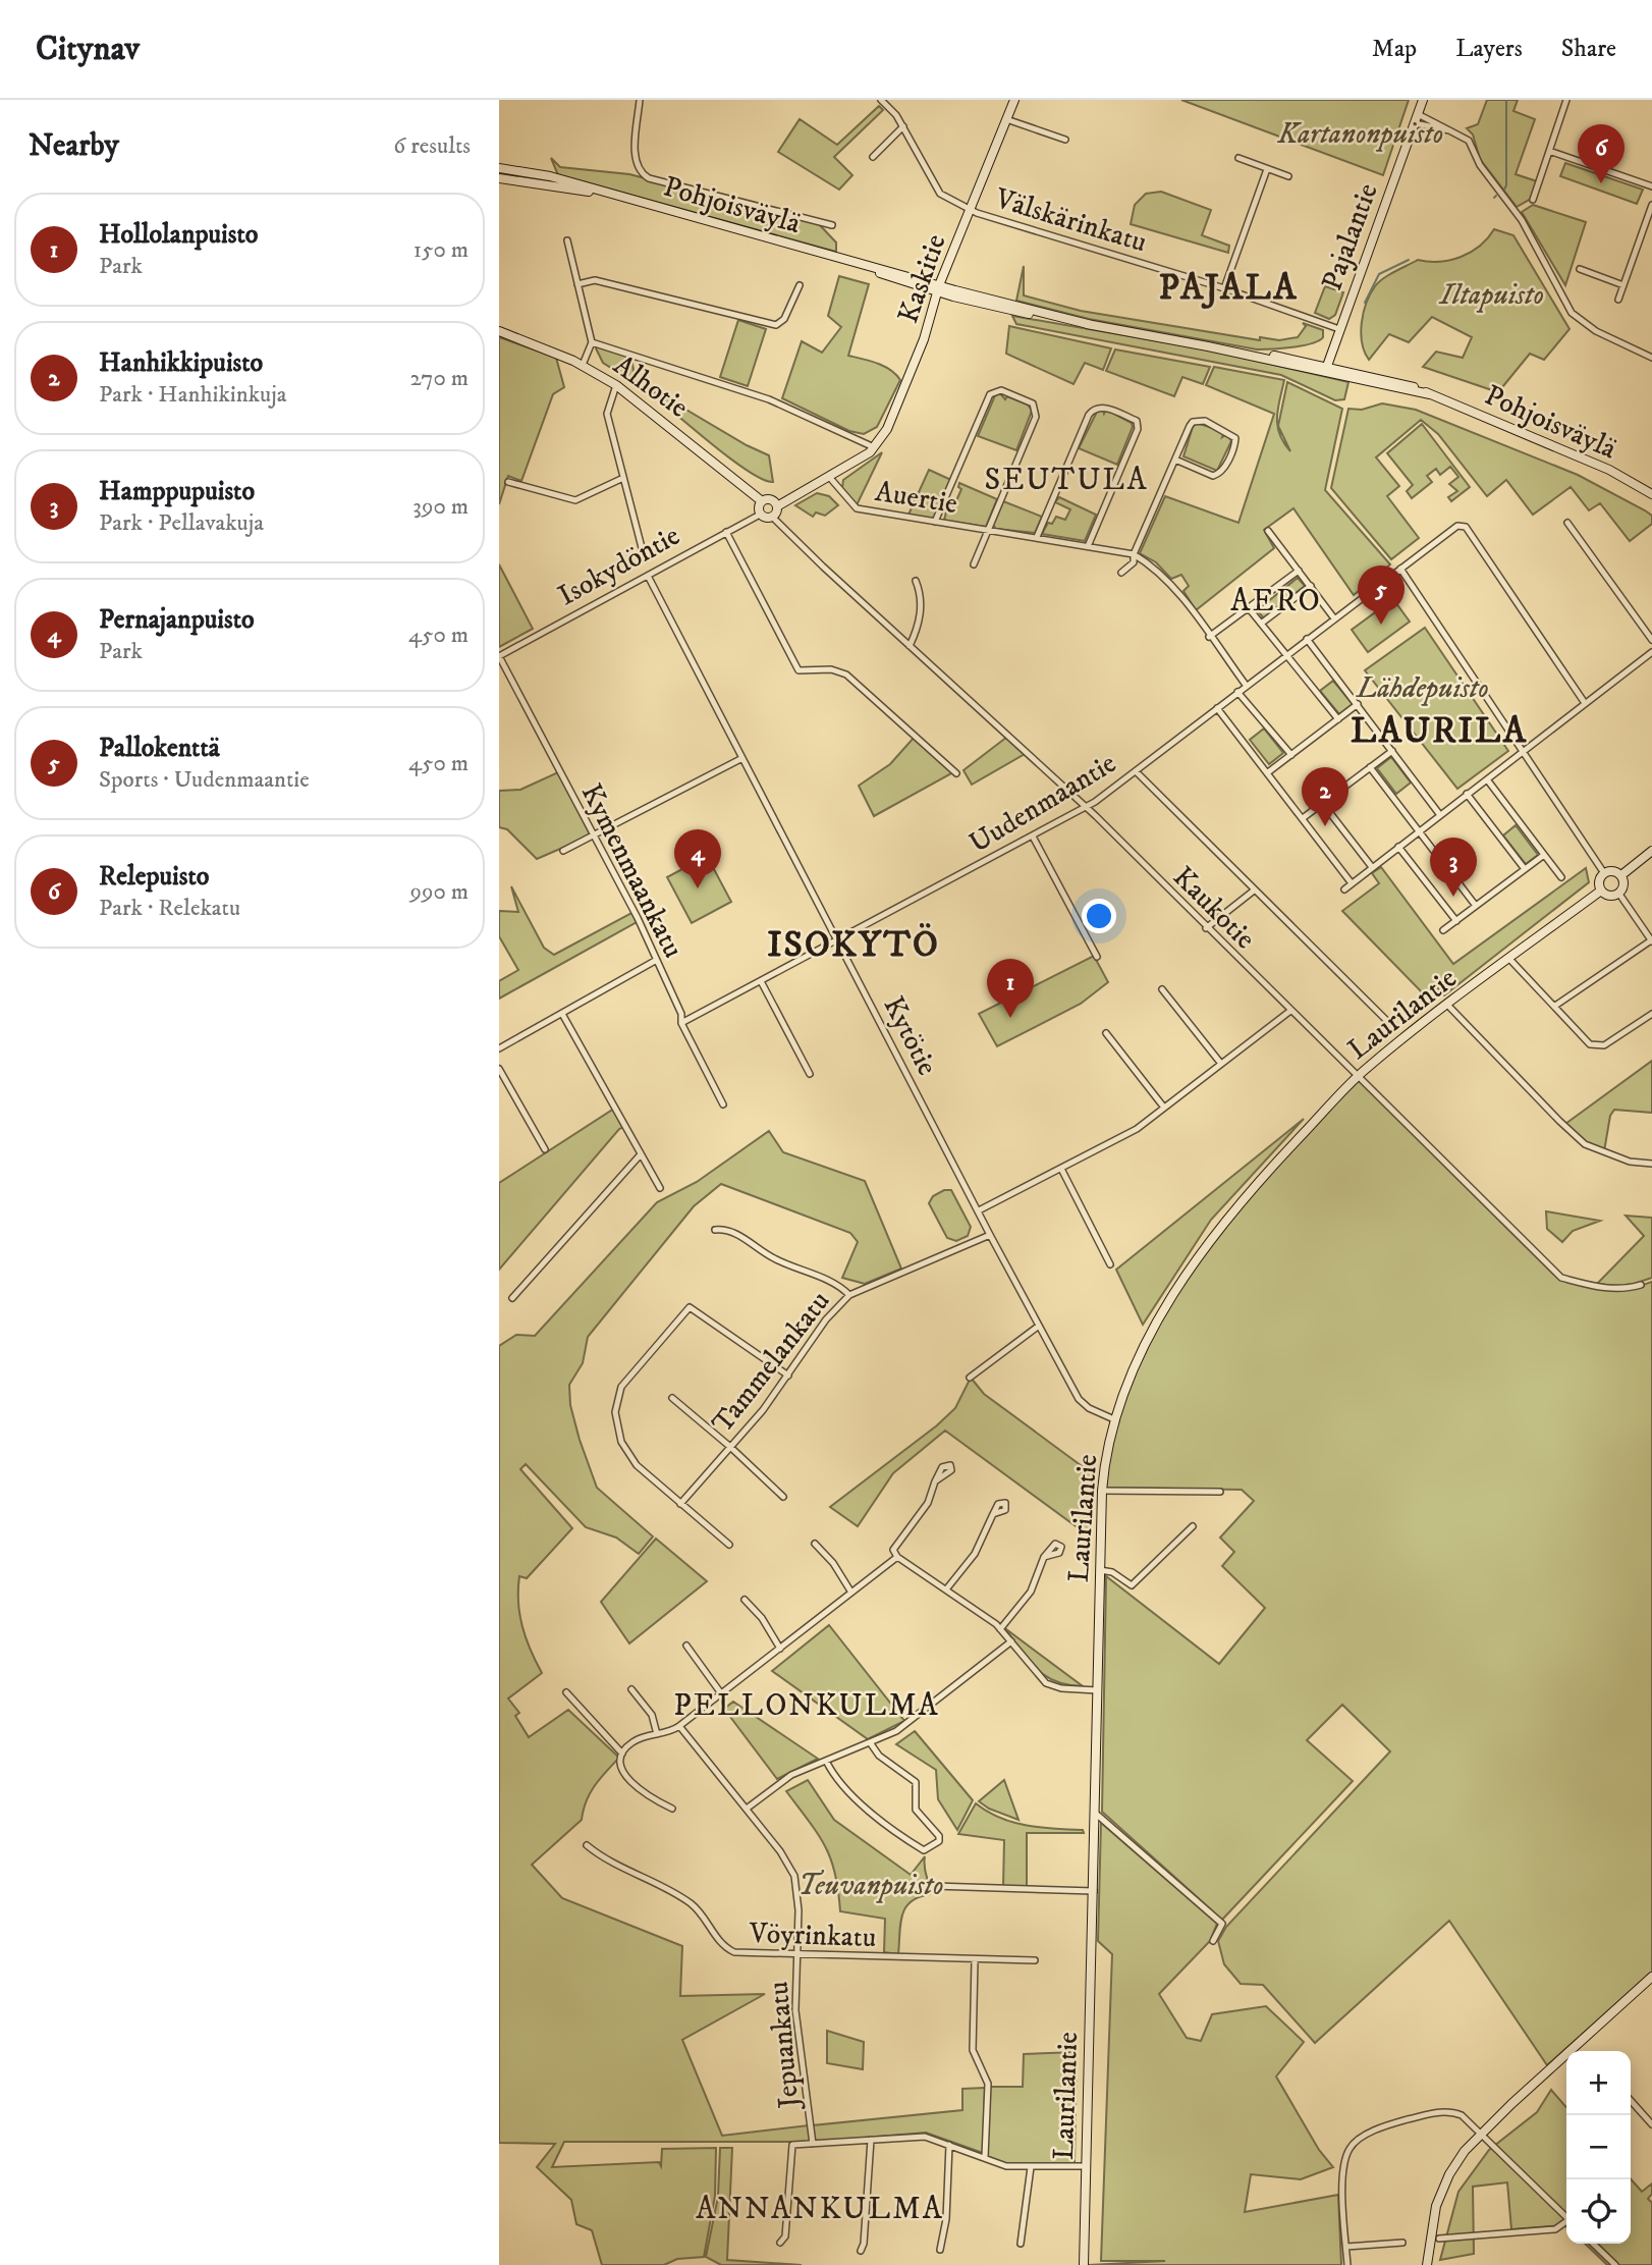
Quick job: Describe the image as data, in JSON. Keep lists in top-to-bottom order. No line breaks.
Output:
{"streets":{"street":["Pohjoisväylä","Välskärinkatu","Pajalantie","Kaskitie","Alhotie","Auertie","Isokydöntie","Uudenmaantie","Kymenmaankatu","Kaukotie","Laurilantie","Kytötie","Tammelankatu","Vöyrinkatu","Jepuankatu"]},"crossings":[["Pohjoisväylä","Pajalantie"],["Pohjoisväylä","Kaskitie"],["Välskärinkatu","Pajalantie"],["Välskärinkatu","Kaskitie"],["Kaskitie","Auertie"],["Alhotie","Isokydöntie"],["Alhotie","Kaukotie"],["Auertie","Uudenmaantie"],["Isokydöntie","Kymenmaankatu"],["Isokydöntie","Kaukotie"],["Isokydöntie","Kytötie"],["Uudenmaantie","Kymenmaankatu"],["Uudenmaantie","Kaukotie"],["Uudenmaantie","Kytötie"],["Kaukotie","Laurilantie"],["Laurilantie","Kytötie"],["Kytötie","Tammelankatu"],["Vöyrinkatu","Jepuankatu"]],"districts":["PAJALA","SEUTULA","AERO","LAURILA","ISOKYTÖ","PELLONKULMA","ANNANKULMA"],"parks":["Kartanonpuisto","Iltapuisto","Lähdepuisto","Teuvanpuisto"],"page":{"header":"Citynav","nav":["Map","Layers","Share"],"heading":["Nearby","6 results"],"pins":["6","5","2","4","3","1"],"list":[{"mark":"1","name":"Hollolanpuisto","note":"Park","value":"150 m"},{"mark":"2","name":"Hanhikkipuisto","note":"Park · Hanhikinkuja","value":"270 m"},{"mark":"3","name":"Hamppupuisto","note":"Park · Pellavakuja","value":"390 m"},{"mark":"4","name":"Pernajanpuisto","note":"Park","value":"450 m"},{"mark":"5","name":"Pallokenttä","note":"Sports · Uudenmaantie","value":"450 m"},{"mark":"6","name":"Relepuisto","note":"Park · Relekatu","value":"990 m"}],"map_buttons":["+","−"]}}
